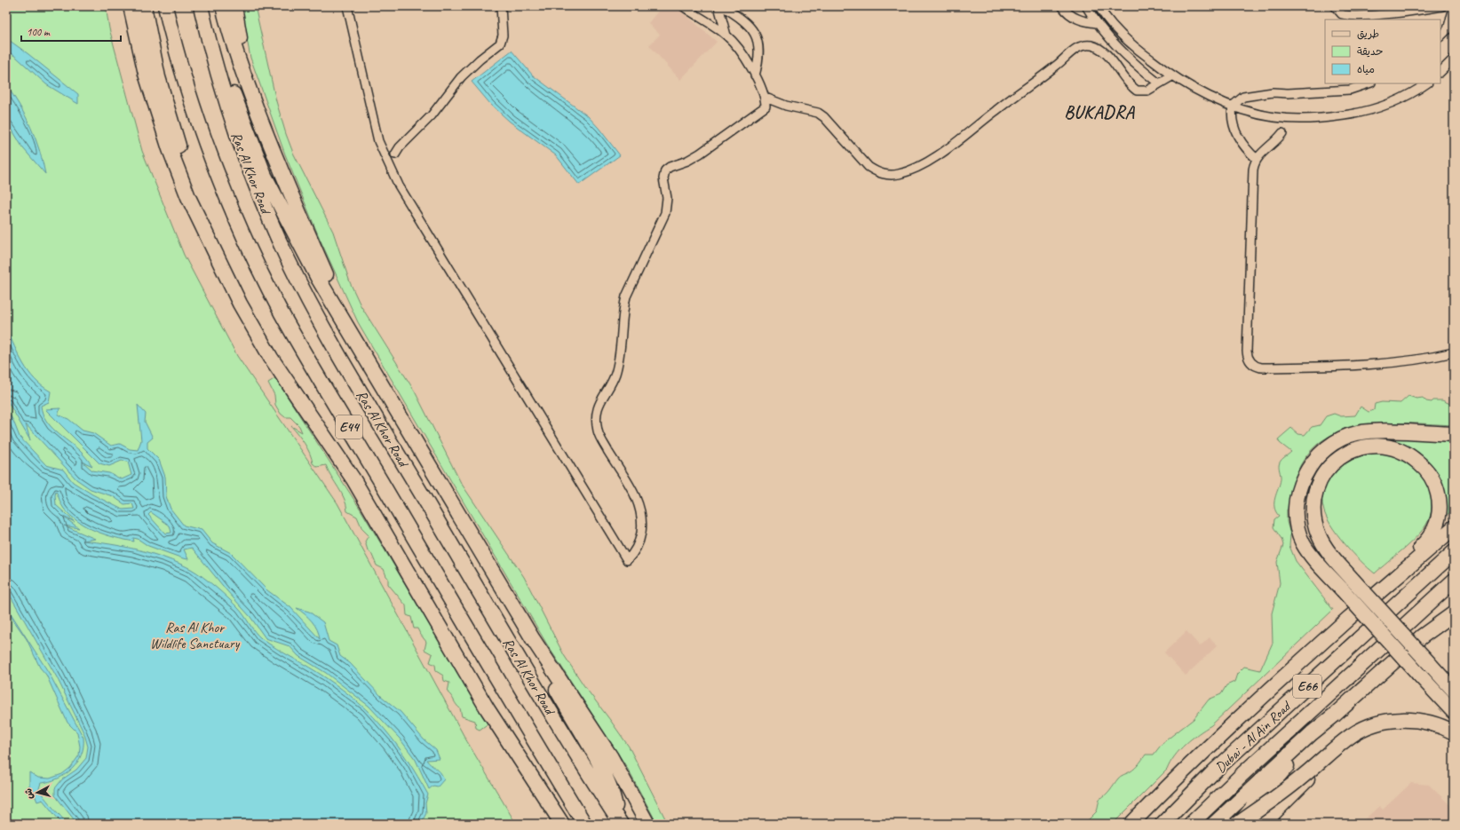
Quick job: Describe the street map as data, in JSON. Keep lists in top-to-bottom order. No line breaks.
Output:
{"streets":{"highway":["Ras Al Khor Road","E44","E66","Dubai - Al Ain Road"]},"districts":["BUKADRA"],"parks":["Ras Al Khor Wildlife Sanctuary"],"legend":["طريق","حديقة","مياه"],"scale_bar":"100 m","north":"left"}
